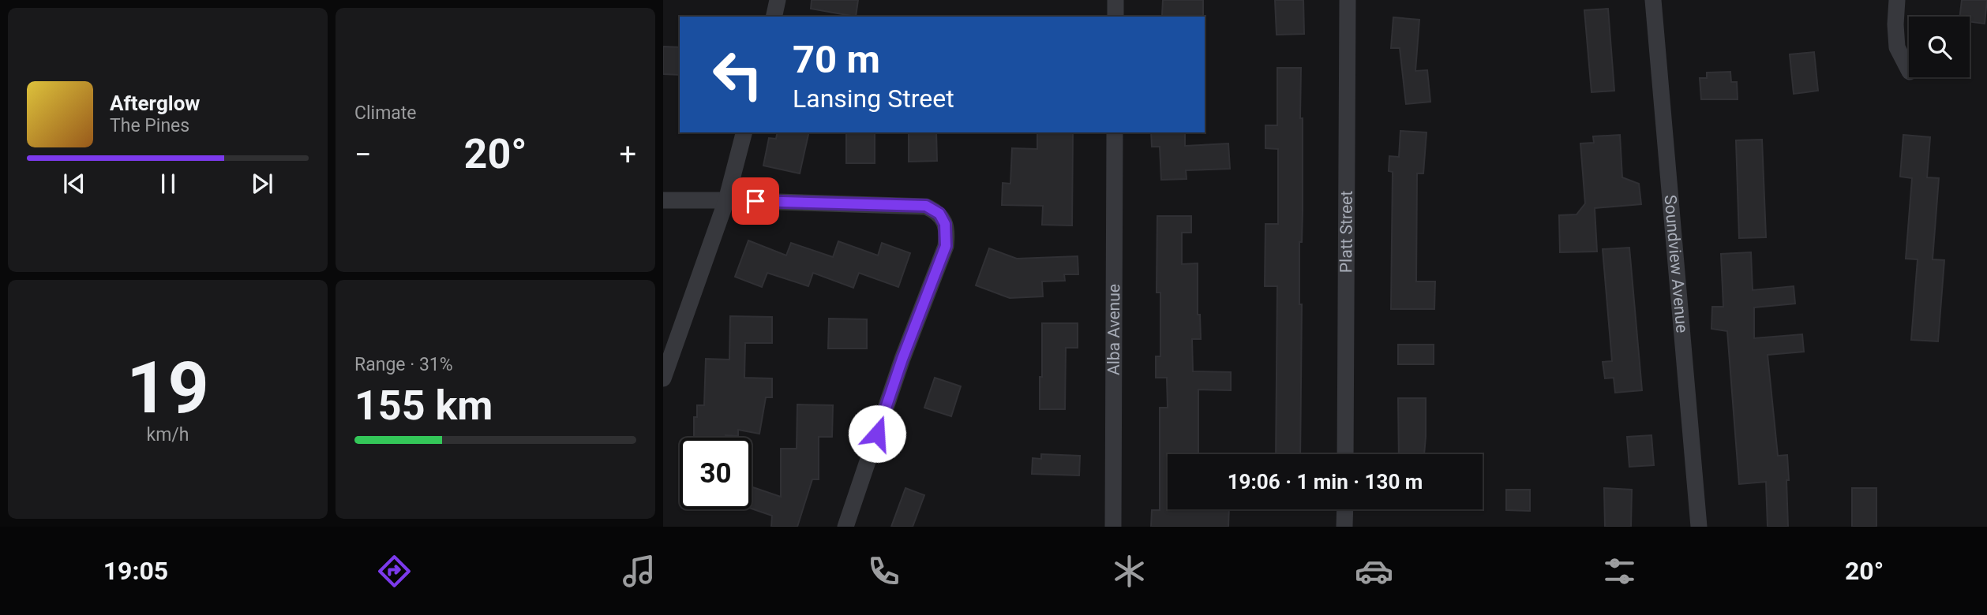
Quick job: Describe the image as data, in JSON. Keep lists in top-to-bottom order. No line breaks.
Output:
{"streets":{"street":["Platt Street","Soundview Avenue","Alba Avenue"]},"page":{"tile":["Climate",["19","km/h"],["Range · 31%","155 km"]],"turn":["70 m","Lansing Street"],"song":["Afterglow","The Pines"],"heat":["−","20°","+"],"limit":"30","trip":"19:06 · 1 min · 130 m","tabs":["19:05","20°"]}}
